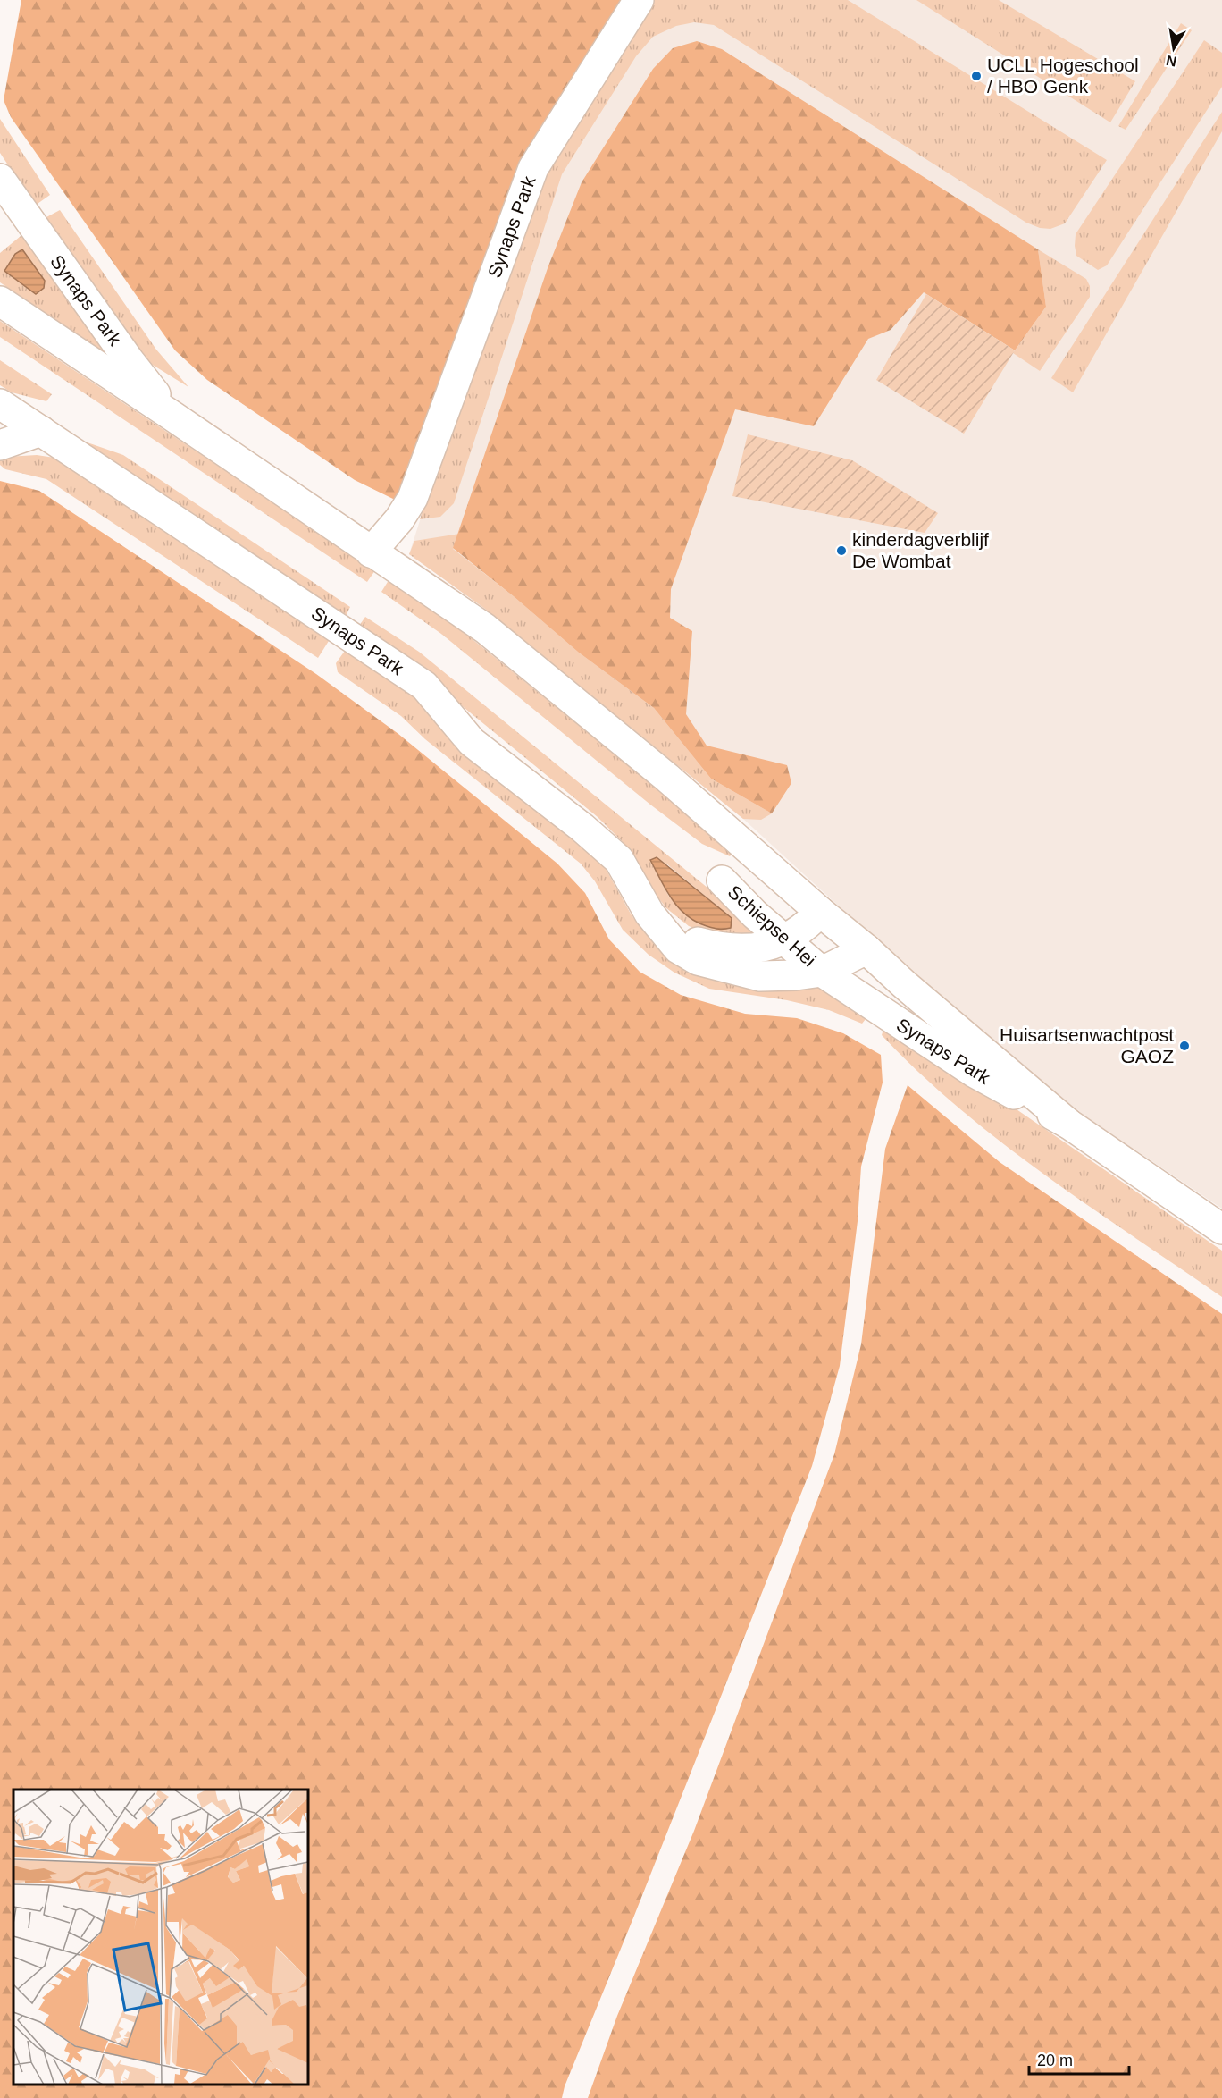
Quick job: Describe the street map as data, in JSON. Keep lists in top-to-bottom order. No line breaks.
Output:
{"streets":{"street":["Synaps Park","Schiepse Hei"]},"crossings":[["Synaps Park","Schiepse Hei"]],"places":["UCLL Hogeschool / HBO Genk","kinderdagverblijf De Wombat","Huisartsenwachtpost GAOZ"],"scale_bar":"20 m","north":"bottom"}
